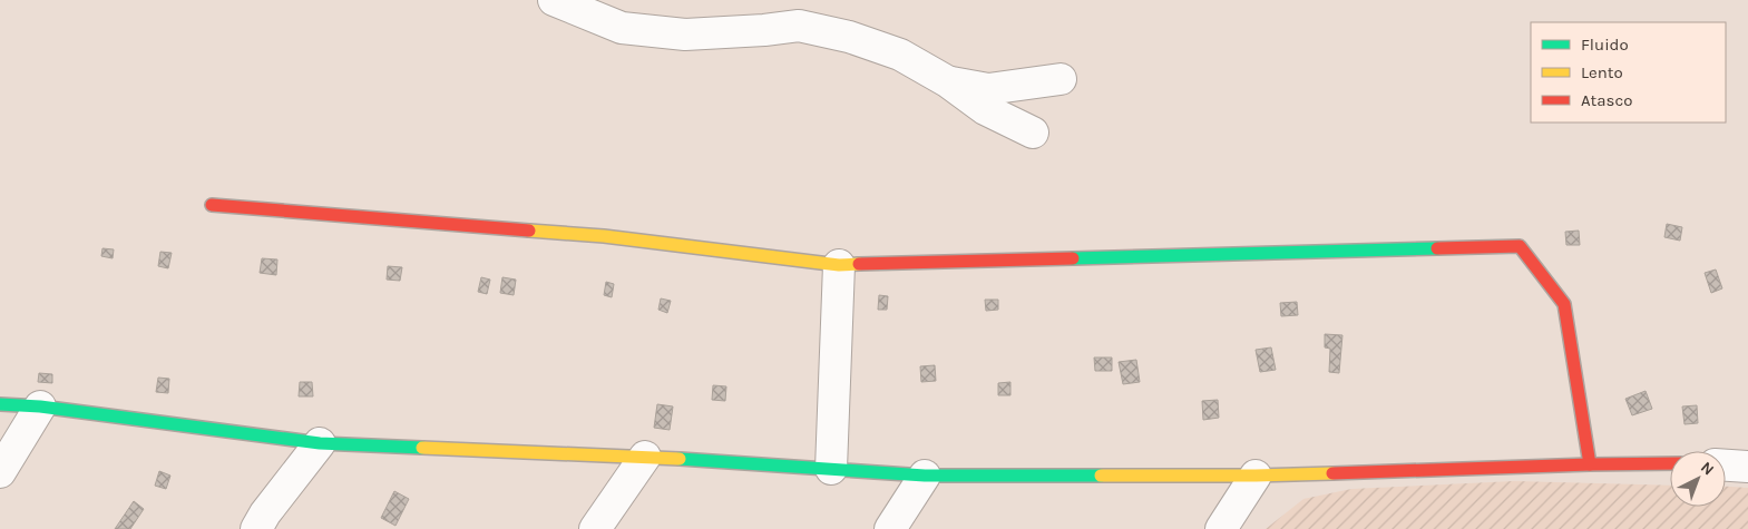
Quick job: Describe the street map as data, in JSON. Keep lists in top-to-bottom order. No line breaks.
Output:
{"legend":["Fluido","Lento","Atasco"],"north":"top right"}
